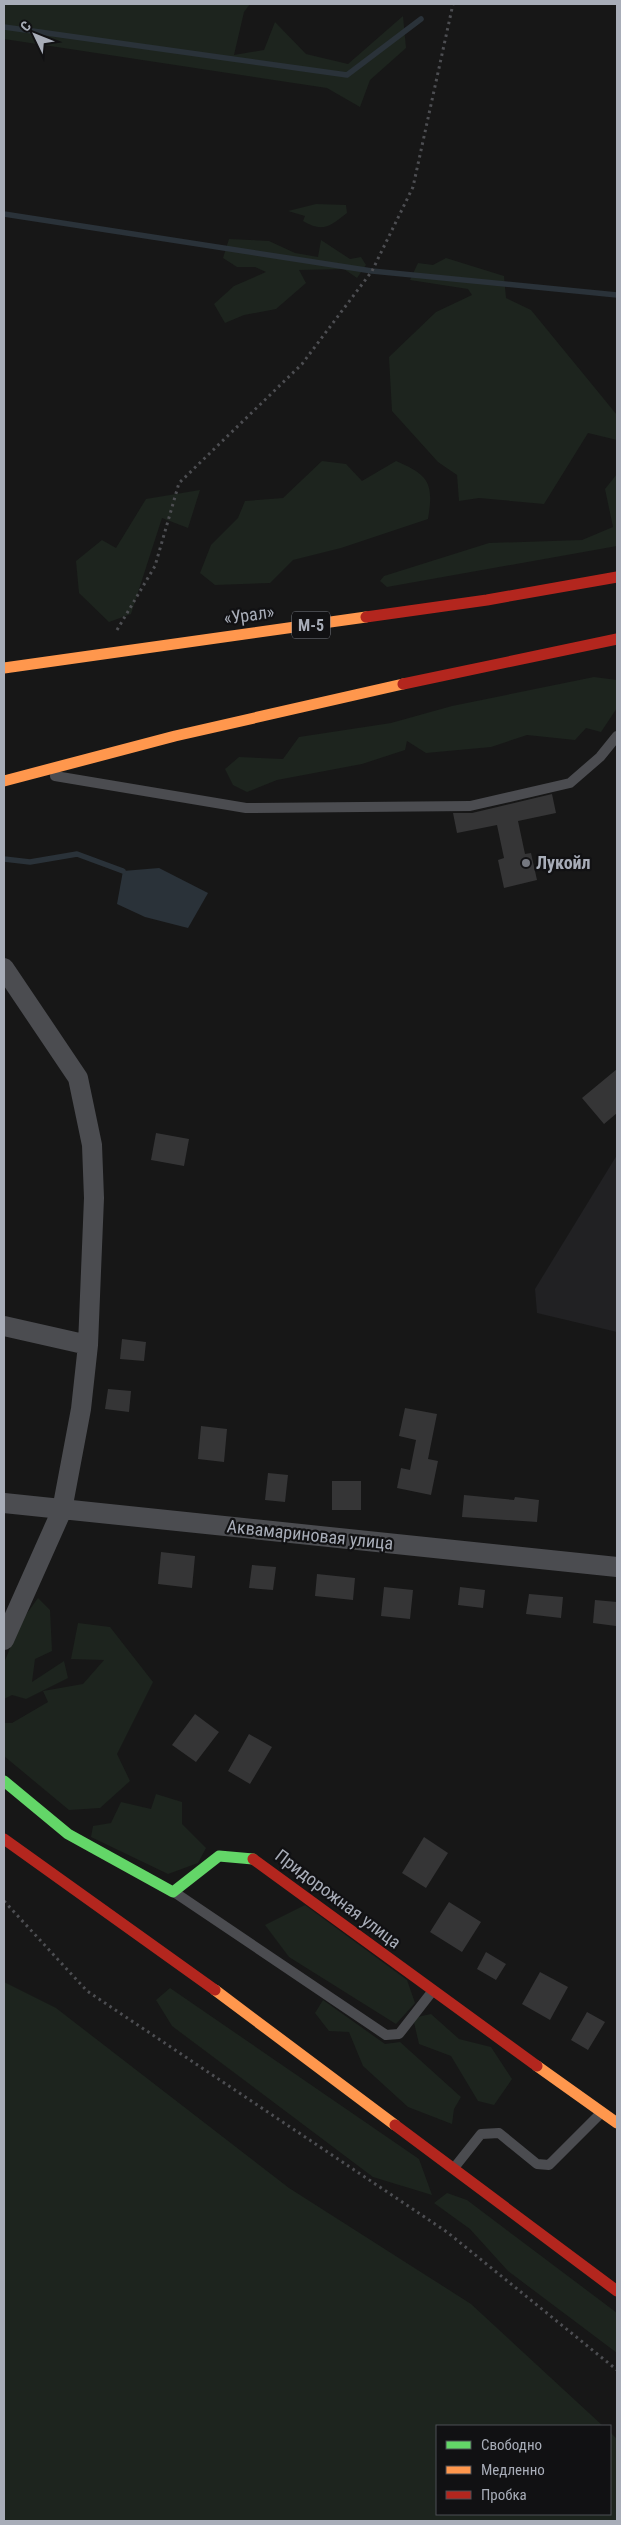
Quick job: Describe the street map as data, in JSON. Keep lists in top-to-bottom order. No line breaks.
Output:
{"streets":{"main road":["«Урал»","М-5","Придорожная улица"],"street":["Аквамариновая улица"]},"places":["Лукойл"],"legend":["Свободно","Медленно","Пробка"],"north":"top left"}
